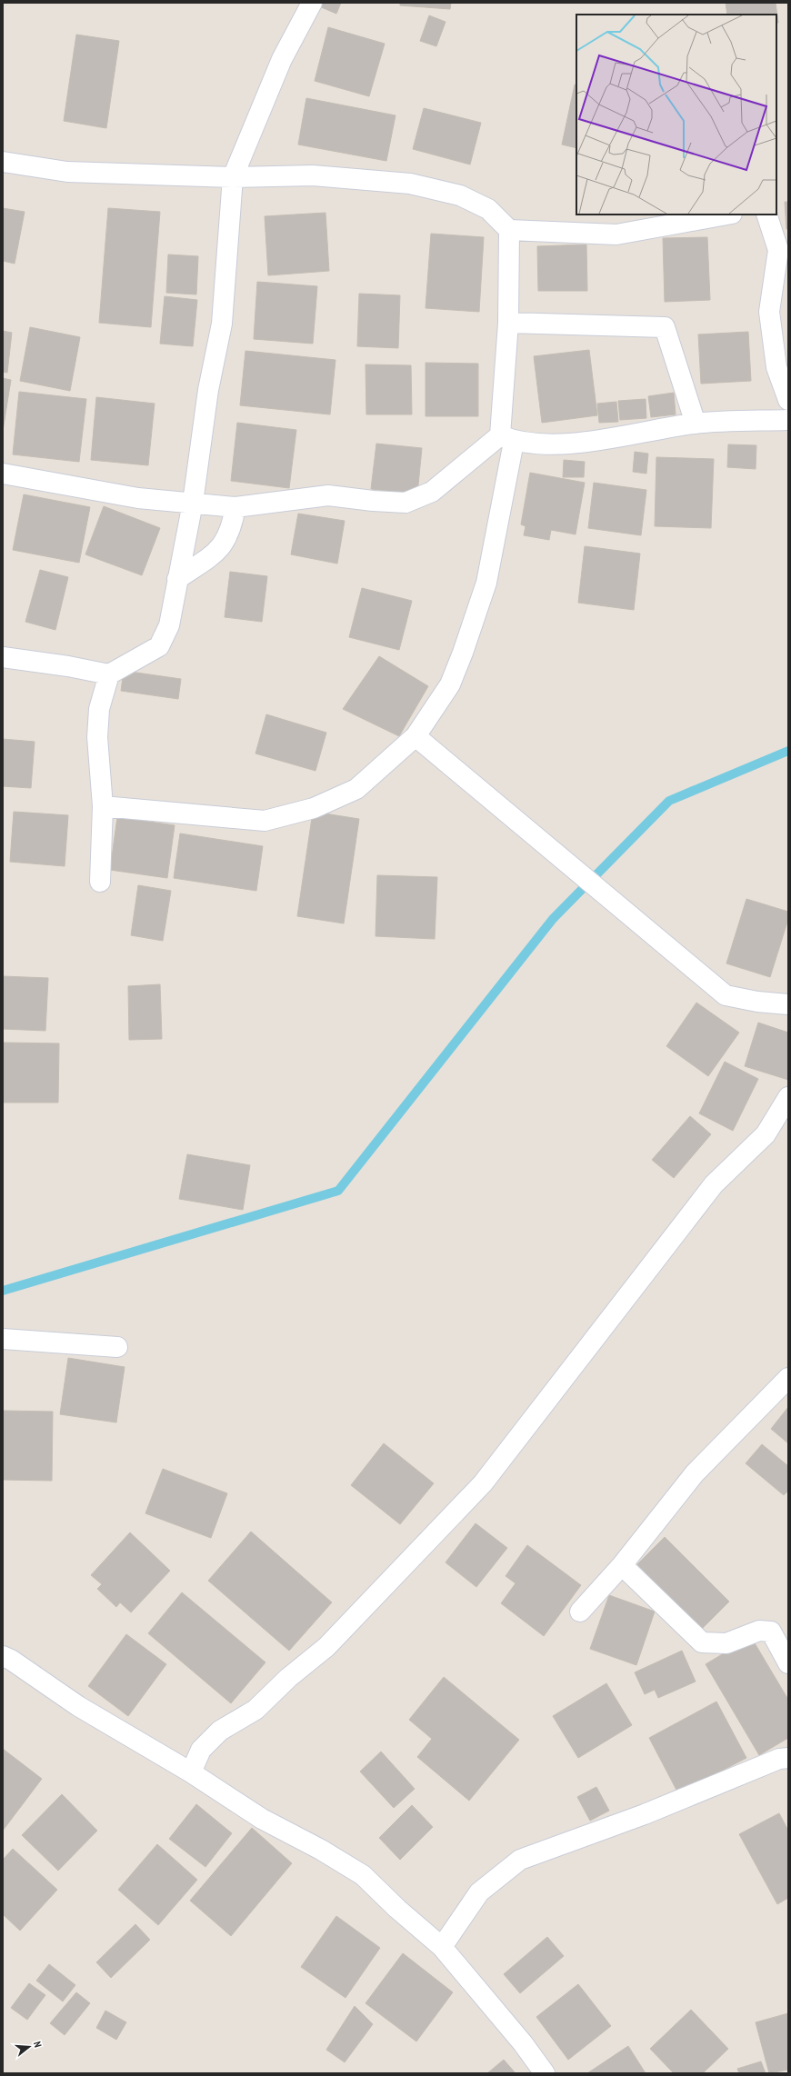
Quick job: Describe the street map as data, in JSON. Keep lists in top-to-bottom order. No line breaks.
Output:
{"north":"right"}
